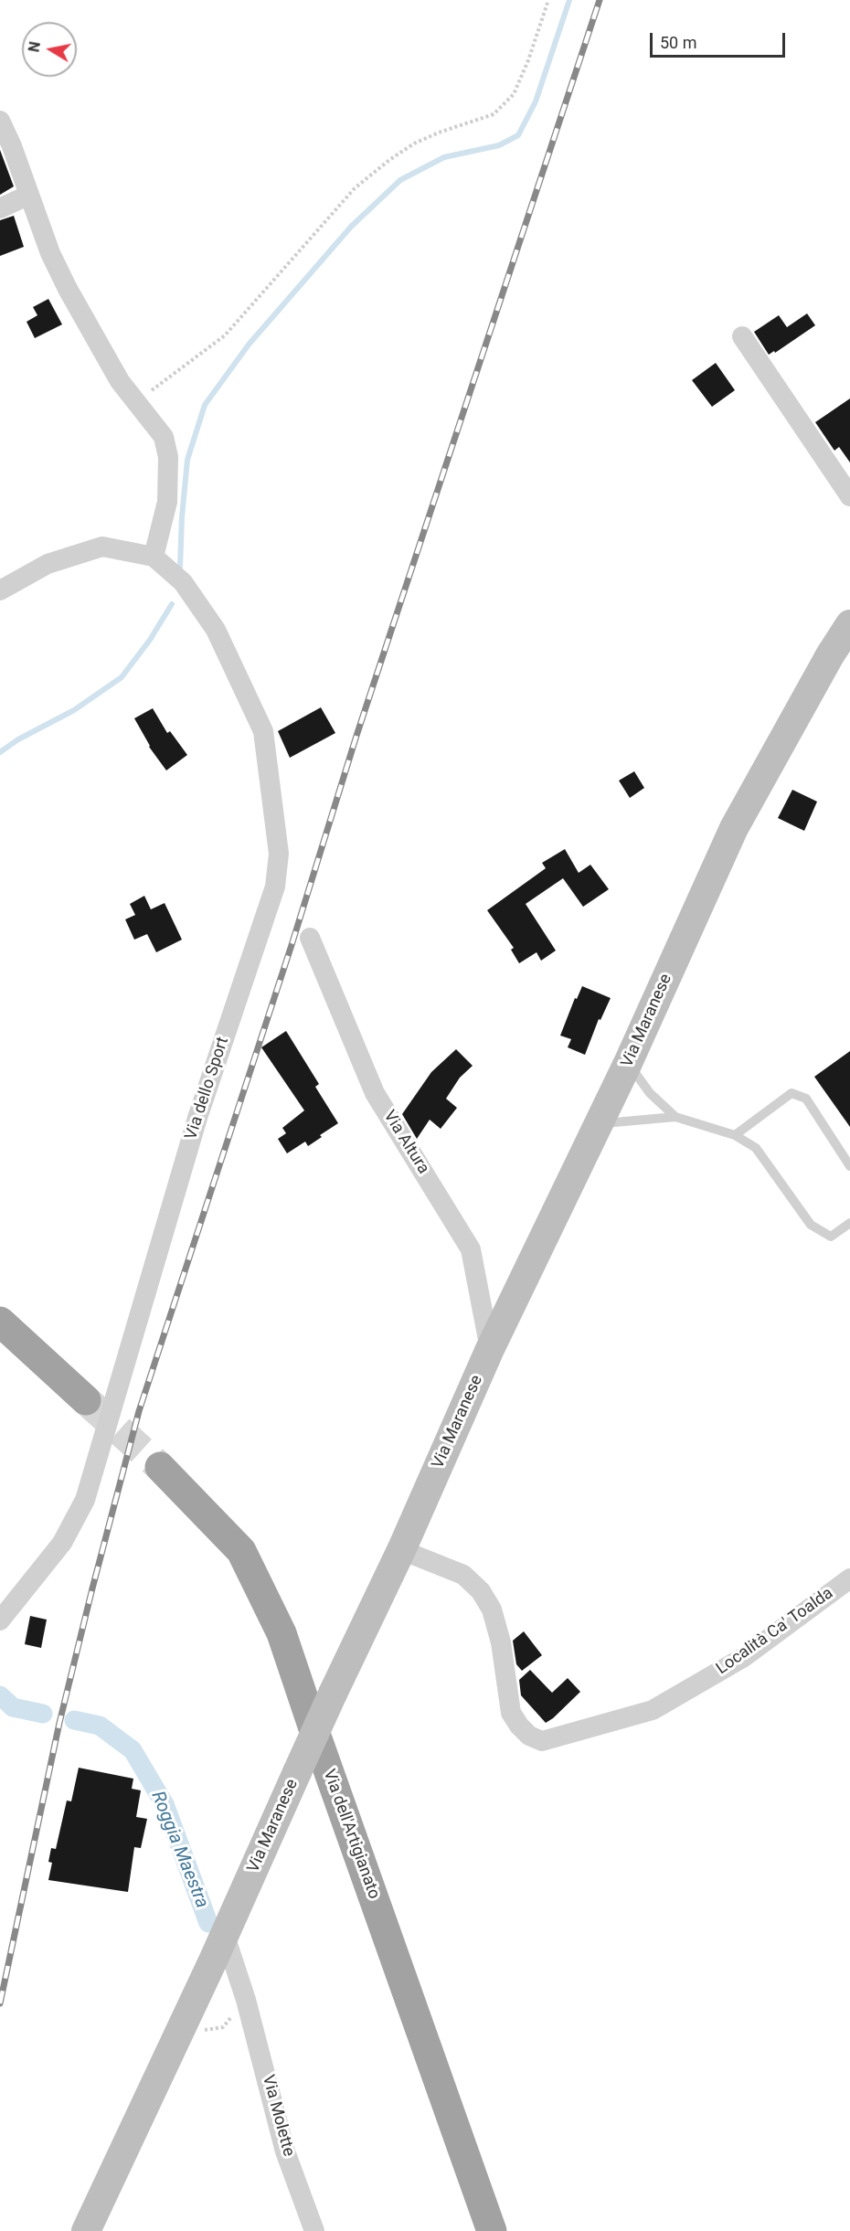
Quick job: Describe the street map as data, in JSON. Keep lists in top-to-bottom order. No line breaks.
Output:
{"streets":{"highway":["Via dell'Artigianato"],"main road":["Via Maranese"],"street":["Via dello Sport","Via Altura","Località Ca' Toalda","Via Molette"]},"crossings":[["Via Maranese","Via Altura"],["Via Maranese","Località Ca' Toalda"],["Via Maranese","Via Molette"]],"water":["Roggia Maestra"],"scale_bar":"50 m","north":"left"}
